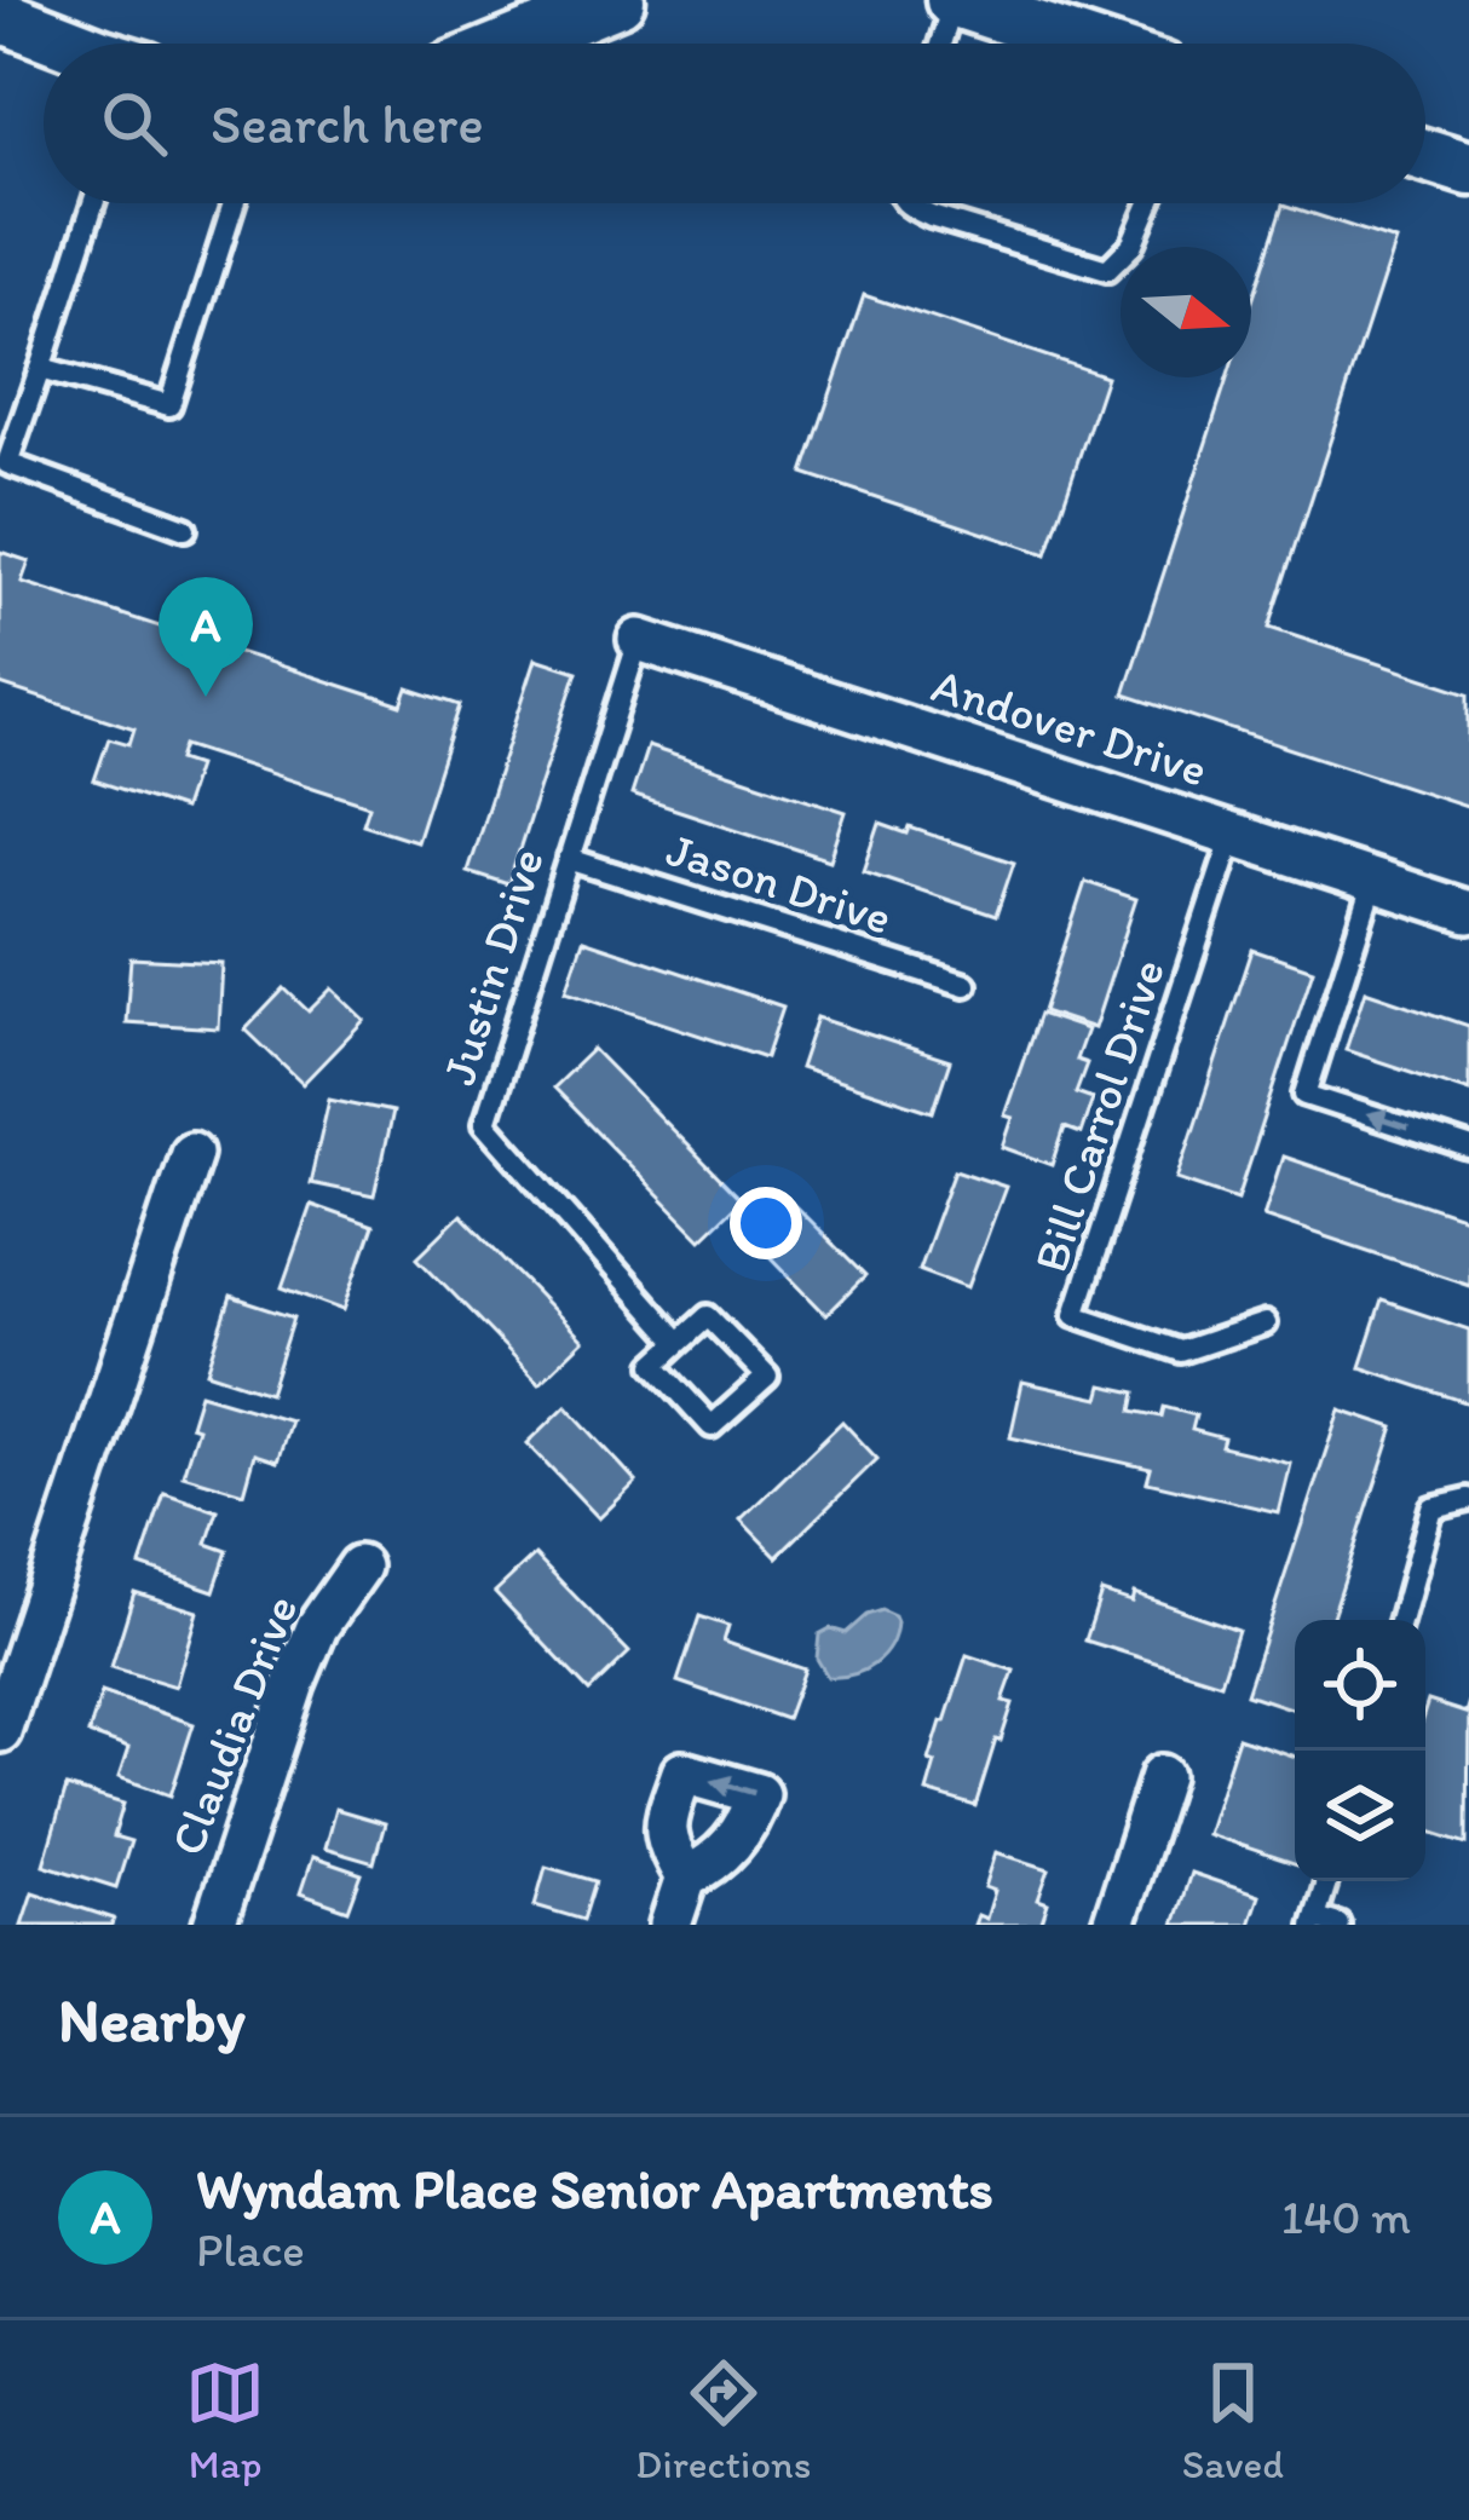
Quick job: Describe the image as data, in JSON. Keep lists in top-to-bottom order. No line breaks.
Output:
{"streets":{"street":["Andover Drive","Claudia Drive"],"lane":["Jason Drive","Justin Drive","Bill Carrol Drive"]},"crossings":[["Andover Drive","Justin Drive"],["Andover Drive","Bill Carrol Drive"],["Jason Drive","Justin Drive"]],"north":"right","page":{"search":"Search here","pins":"A","heading":"Nearby","list":[{"mark":"A","name":"Wyndam Place Senior Apartments","note":"Place","value":"140 m"}],"nav":["Map","Directions","Saved"]}}
